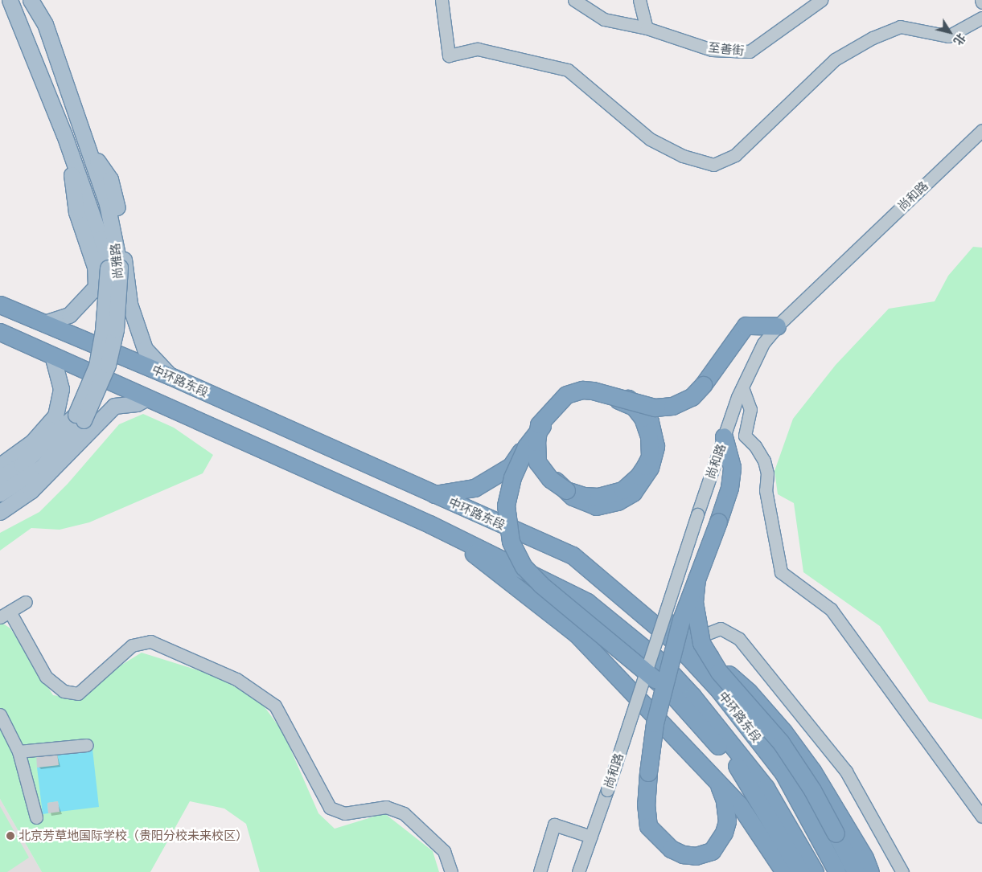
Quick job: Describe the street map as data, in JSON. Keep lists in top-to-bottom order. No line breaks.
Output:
{"streets":{"highway":["中环路东段"],"main road":["尚雅路"],"street":["至善街","尚和路"]},"places":["北京芳草地国际学校（贵阳分校未来校区）"],"north":"bottom right"}
